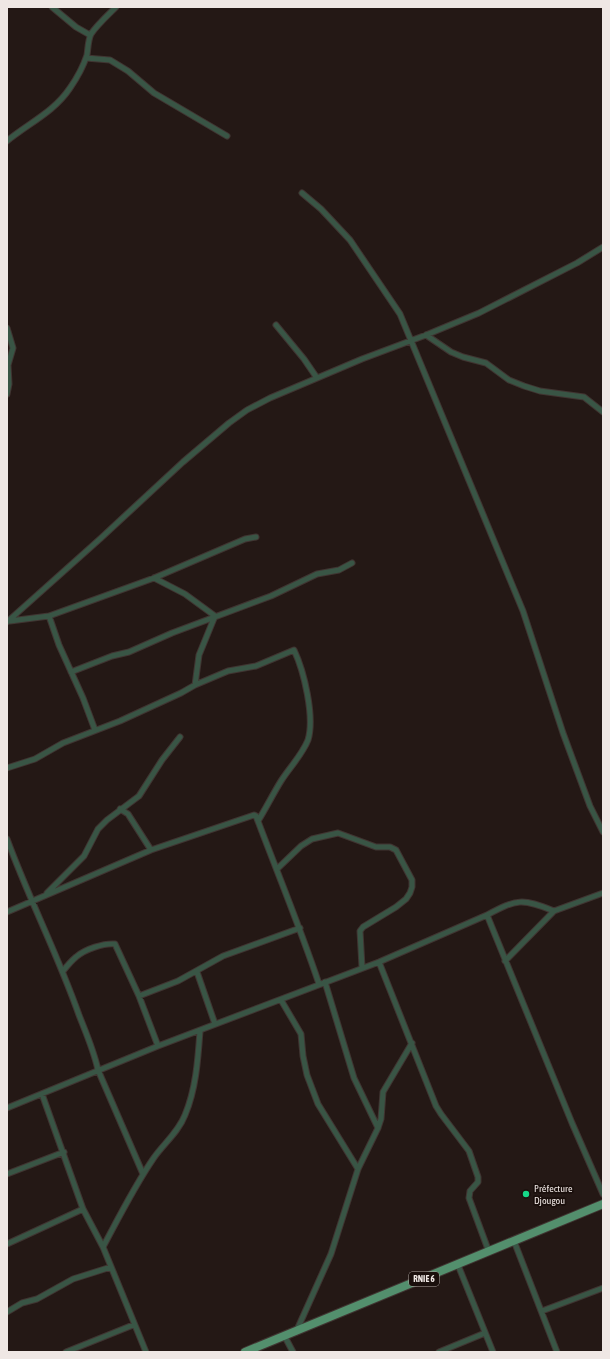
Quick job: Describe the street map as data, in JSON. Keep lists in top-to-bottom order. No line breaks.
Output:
{"streets":{"main road":["RNIE 6"]},"places":["Préfecture Djougou"]}
